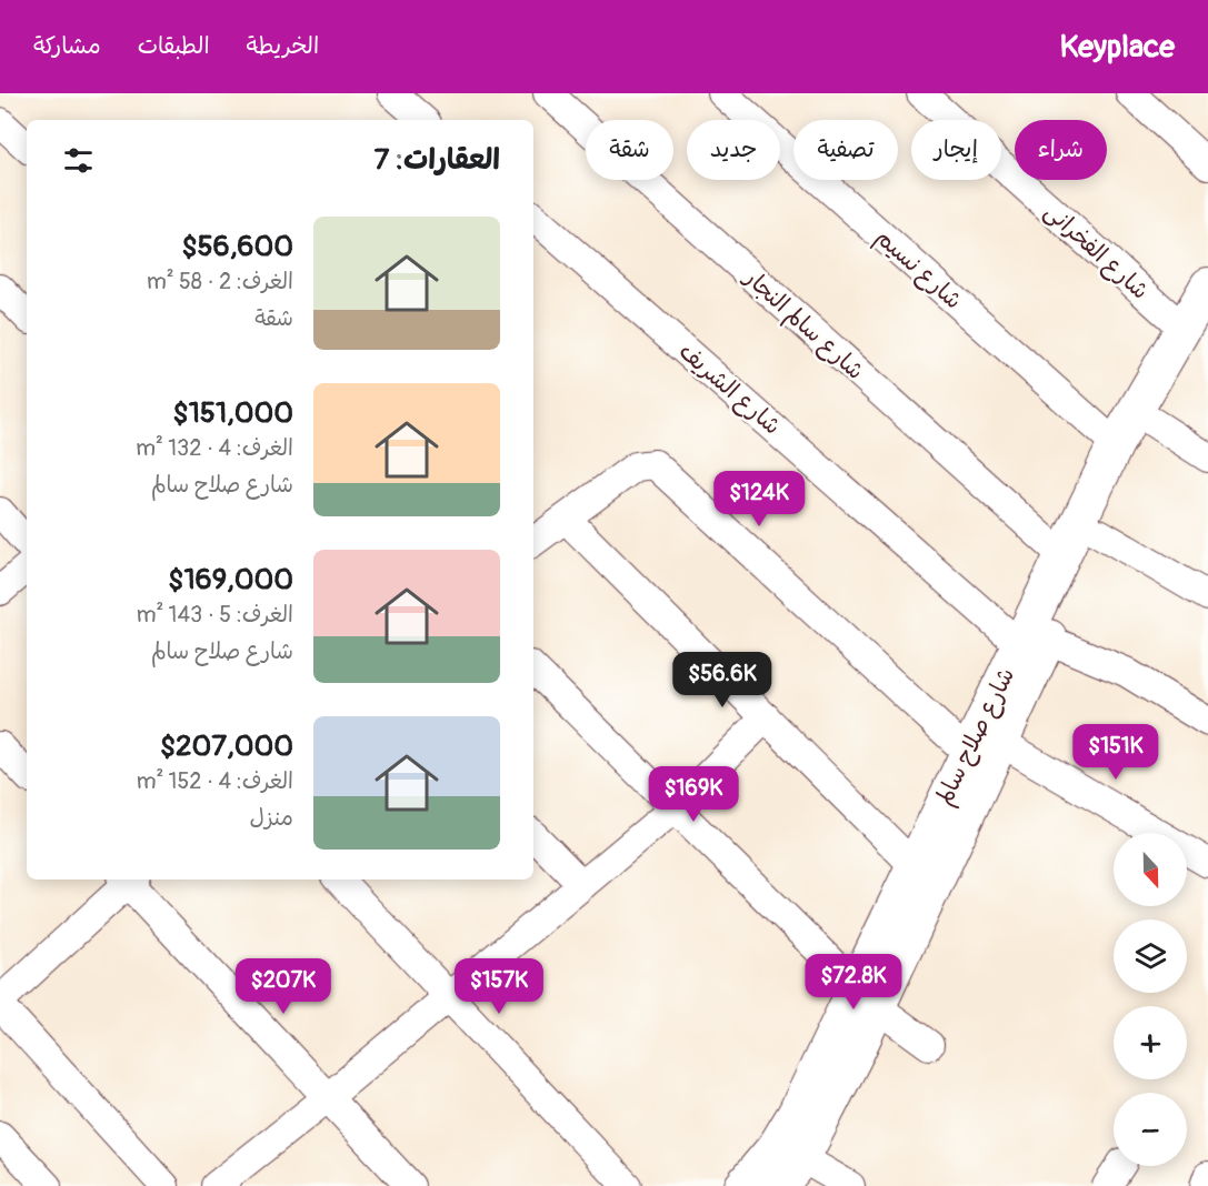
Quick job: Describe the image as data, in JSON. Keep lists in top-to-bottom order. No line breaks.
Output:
{"streets":{"main road":["شارع صلاح سالم"],"street":["شارع الفخرانى","شارع نسيم","شارع سالم النجار","شارع الشريف"]},"crossings":[["شارع الفخرانى","شارع صلاح سالم"],["شارع نسيم","شارع صلاح سالم"],["شارع سالم النجار","شارع صلاح سالم"],["شارع الشريف","شارع صلاح سالم"]],"north":"bottom","page":{"header":"Keyplace","nav":["الخريطة","الطبقات","مشاركة"],"chip":["شراء","إيجار","تصفية","جديد","شقة"],"heading":"العقارات: 7","list":[{"name":"$56,600","note":"الغرف: 2 · 58 m² · شقة"},{"name":"$151,000","note":"الغرف: 4 · 132 m² · شارع صلاح سالم"},{"name":"$169,000","note":"الغرف: 5 · 143 m² · شارع صلاح سالم"},{"name":"$207,000","note":"الغرف: 4 · 152 m² · منزل"}],"price":["$124K","$56.6K","$151K","$169K","$72.8K","$207K","$157K"],"map_buttons":["+","−"]}}
